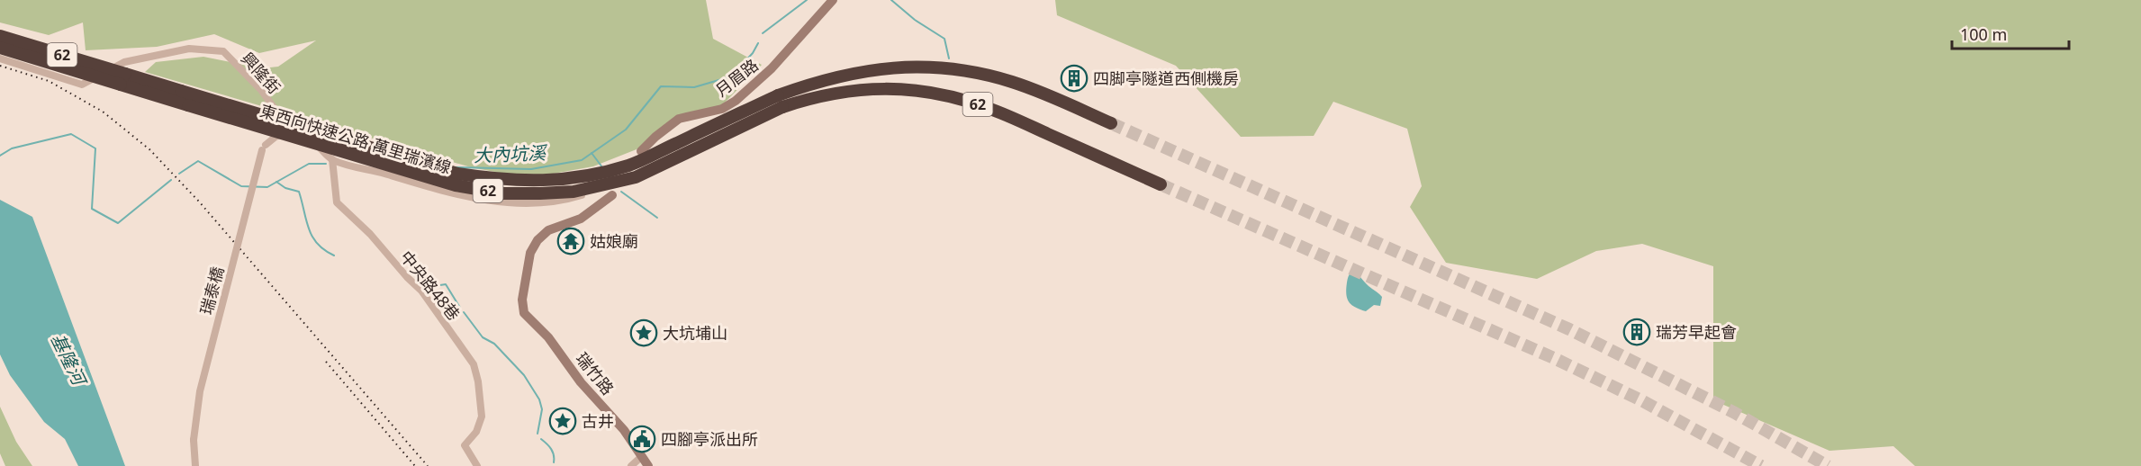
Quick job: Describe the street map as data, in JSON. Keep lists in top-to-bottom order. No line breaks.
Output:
{"streets":{"highway":["62","東西向快速公路 萬里瑞濱線"],"street":["興隆街","月眉路","中央路48巷","瑞泰橋","瑞竹路"]},"crossings":[["興隆街","中央路48巷"],["興隆街","瑞泰橋"],["興隆街","瑞竹路"]],"water":["大內坑溪","基隆河"],"places":{"building":["四脚亭隧道西側機房","瑞芳早起會"],"temple":["姑娘廟"],"place":["大坑埔山","古井"],"public building":["四腳亭派出所"]},"scale_bar":"100 m"}
